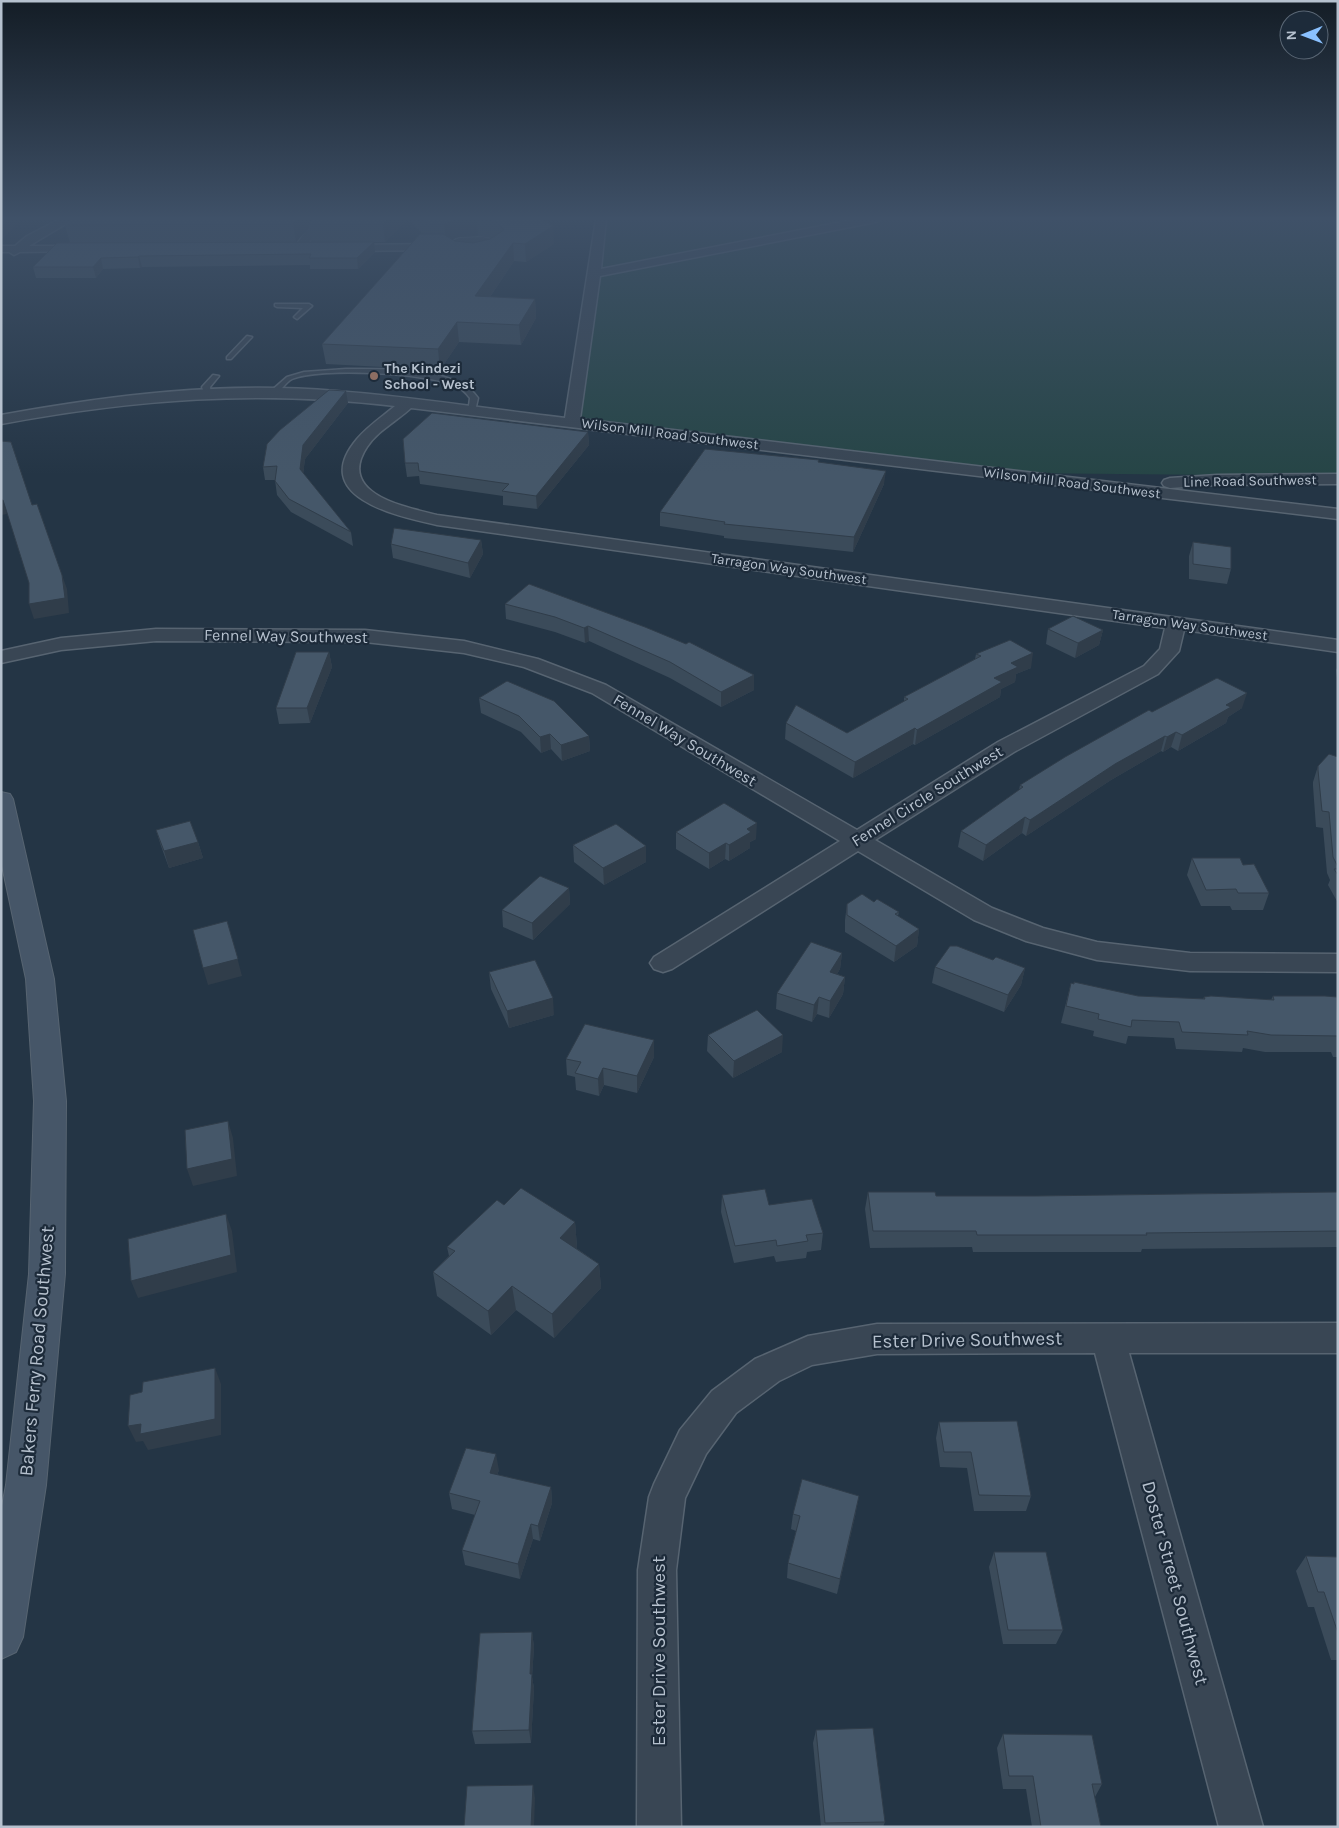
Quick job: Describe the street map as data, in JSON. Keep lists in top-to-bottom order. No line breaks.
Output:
{"streets":{"street":["Wilson Mill Road Southwest","Line Road Southwest","Tarragon Way Southwest","Fennel Way Southwest","Fennel Circle Southwest","Ester Drive Southwest","Bakers Ferry Road Southwest","Doster Street Southwest"]},"crossings":[["Wilson Mill Road Southwest","Line Road Southwest"],["Wilson Mill Road Southwest","Tarragon Way Southwest"],["Tarragon Way Southwest","Fennel Circle Southwest"],["Fennel Way Southwest","Fennel Circle Southwest"],["Ester Drive Southwest","Doster Street Southwest"]],"places":["The Kindezi School - West"],"north":"left"}
